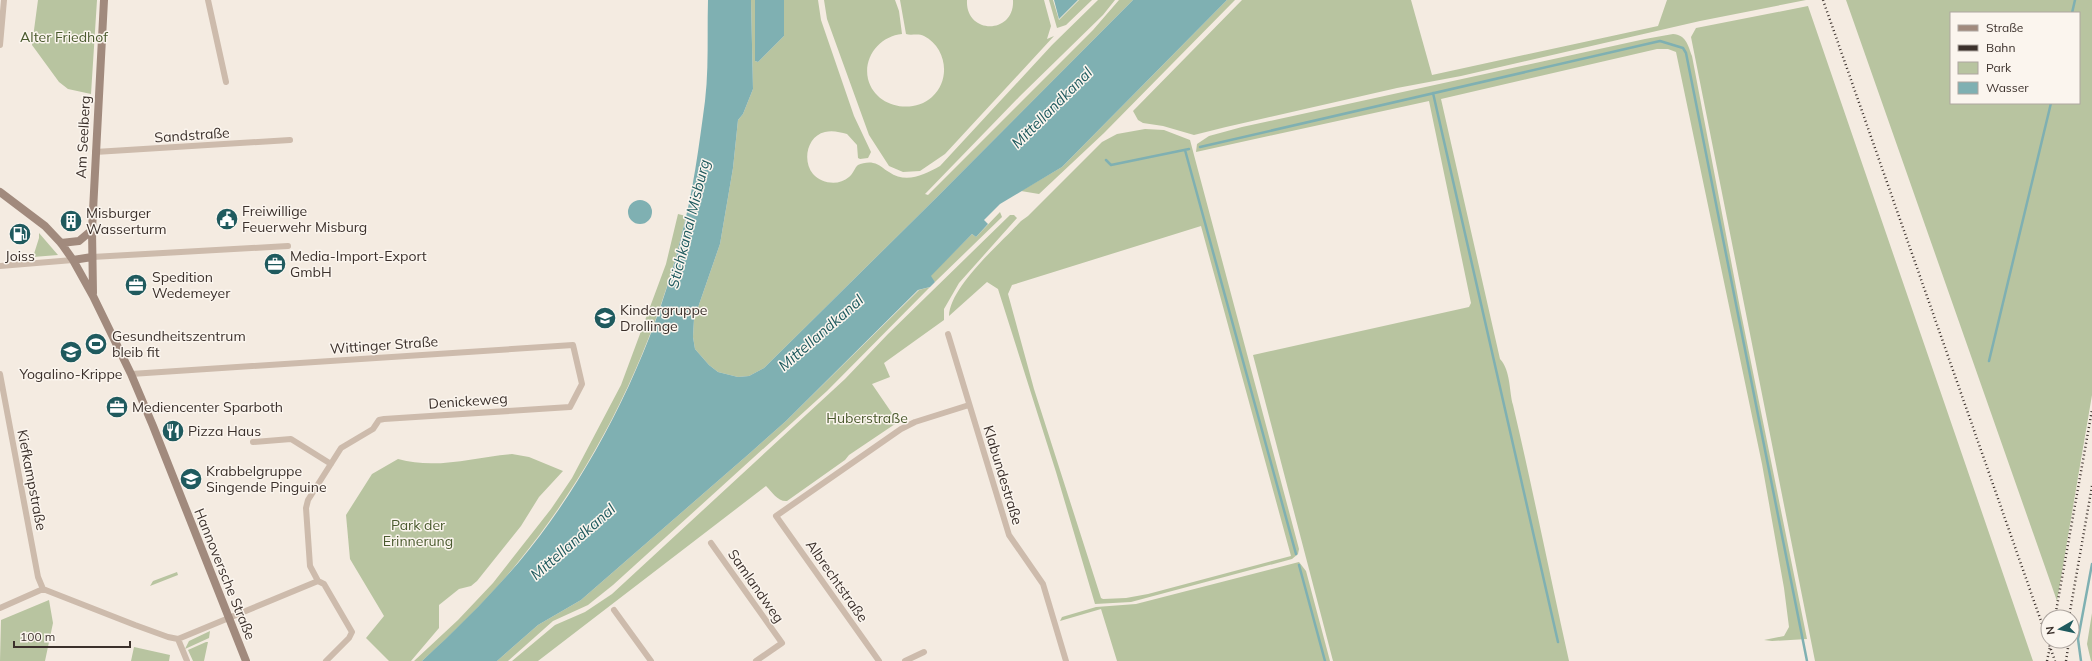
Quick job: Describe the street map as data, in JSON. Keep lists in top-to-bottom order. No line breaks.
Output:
{"streets":{"main road":["Am Seelberg","Hannoversche Straße"],"street":["Sandstraße","Wittinger Straße","Denickeweg","Klabundestraße","Kiefkampstraße","Albrechtstraße","Samlandweg"]},"crossings":[["Sandstraße","Am Seelberg"],["Am Seelberg","Hannoversche Straße"],["Wittinger Straße","Denickeweg"],["Wittinger Straße","Hannoversche Straße"],["Klabundestraße","Albrechtstraße"]],"water":["Mittellandkanal","Stichkanal Misburg"],"parks":["Alter Friedhof","Huberstraße","Park der Erinnerung"],"places":{"public building":["Freiwillige Feuerwehr Misburg"],"building":["Misburger Wasserturm"],"fuel station":["Joiss"],"office":["Media-Import-Export GmbH","Spedition Wedemeyer","Mediencenter Sparboth"],"school or university":["Kindergruppe Drollinge","Yogalino-Krippe","Krabbelgruppe Singende Pinguine"],"sports":["Gesundheitszentrum bleib fit"],"restaurant":["Pizza Haus"]},"legend":["Straße","Bahn","Park","Wasser"],"scale_bar":"100 m","north":"left"}
